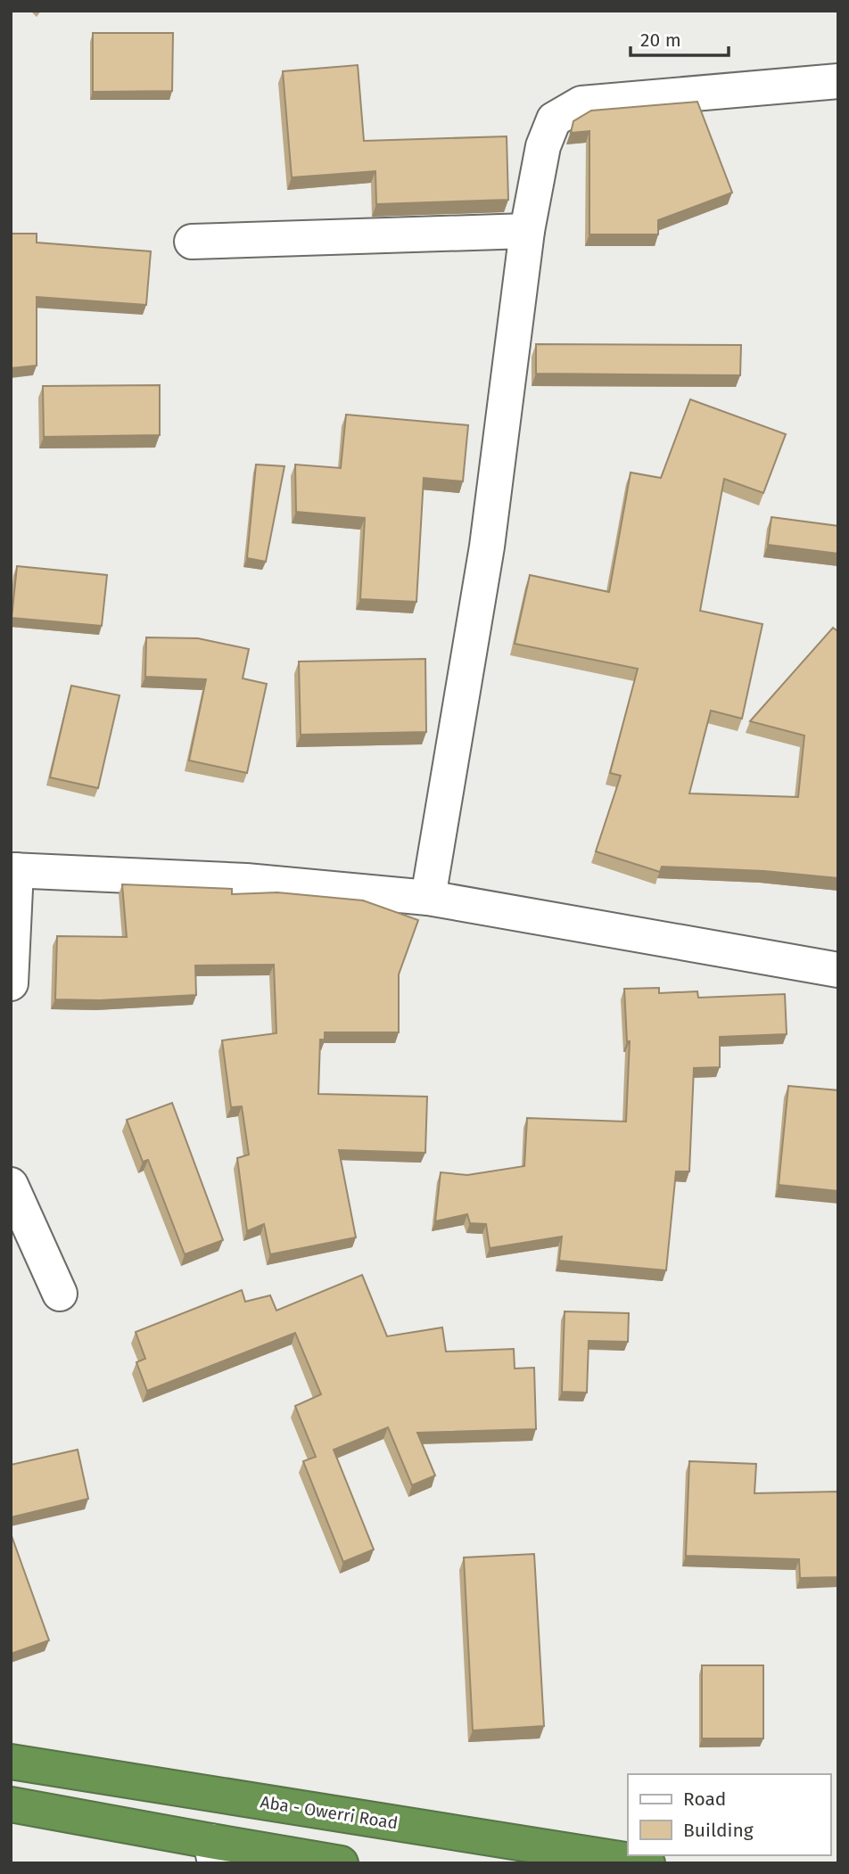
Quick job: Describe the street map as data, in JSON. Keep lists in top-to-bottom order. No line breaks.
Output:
{"streets":{"highway":["Aba - Owerri Road"]},"legend":["Road","Building"],"scale_bar":"20 m"}
